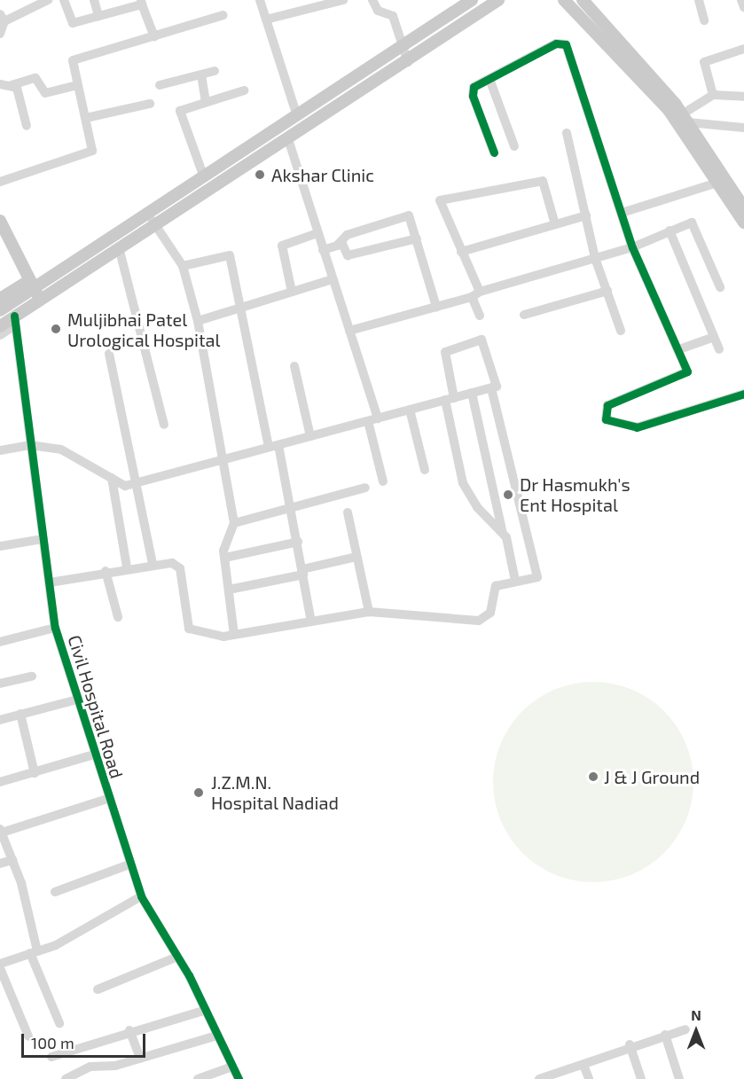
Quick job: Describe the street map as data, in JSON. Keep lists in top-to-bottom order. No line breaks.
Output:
{"streets":{"street":["Civil Hospital Road"]},"places":["Akshar Clinic","Muljibhai Patel Urological Hospital","Dr Hasmukh's Ent Hospital","J & J Ground","J.Z.M.N. Hospital Nadiad"],"scale_bar":"100 m","north":"top"}
